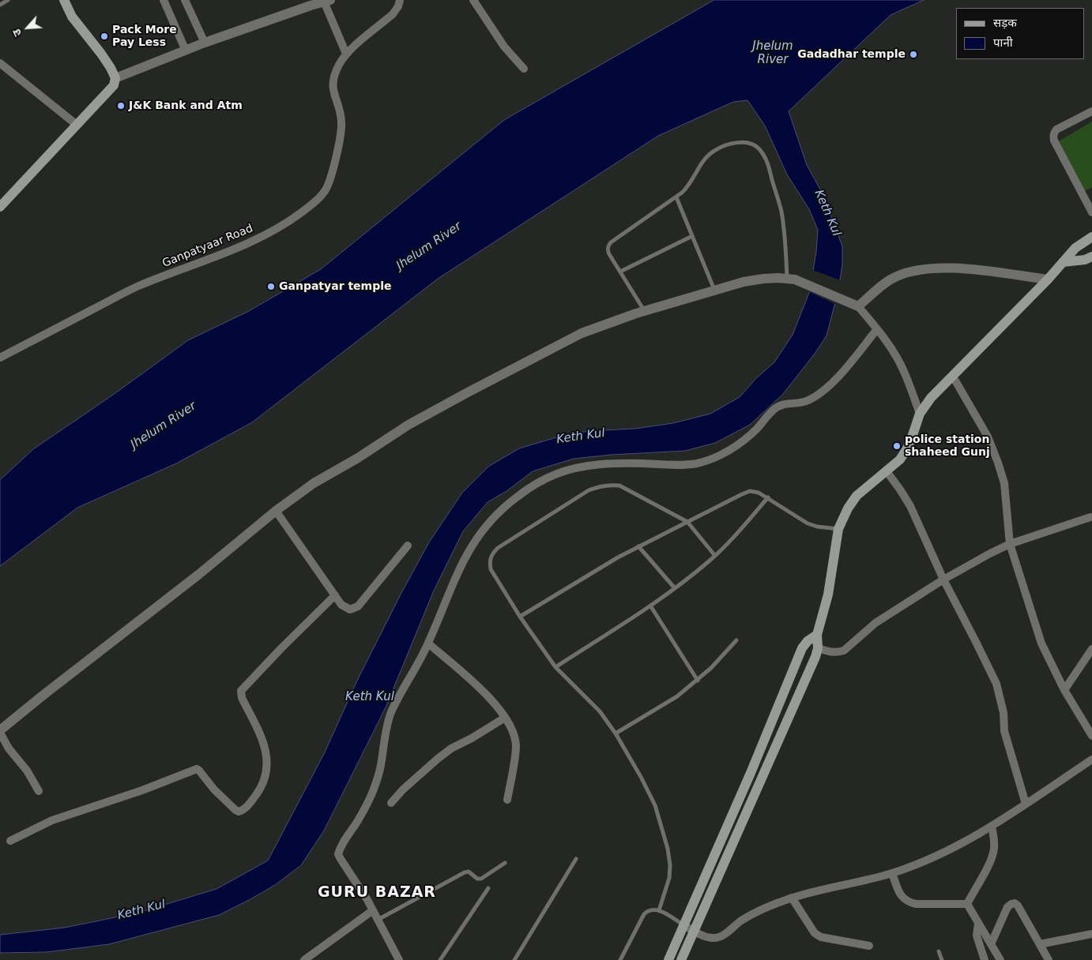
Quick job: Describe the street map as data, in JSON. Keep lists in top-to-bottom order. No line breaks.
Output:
{"streets":{"street":["Ganpatyaar Road"]},"districts":["GURU BAZAR"],"water":["Jhelum River","Keth Kul"],"places":["Pack More Pay Less","Gadadhar temple","J&K Bank and Atm","Ganpatyar temple","police station shaheed Gunj"],"legend":["सड़क","पानी"],"north":"bottom left"}
